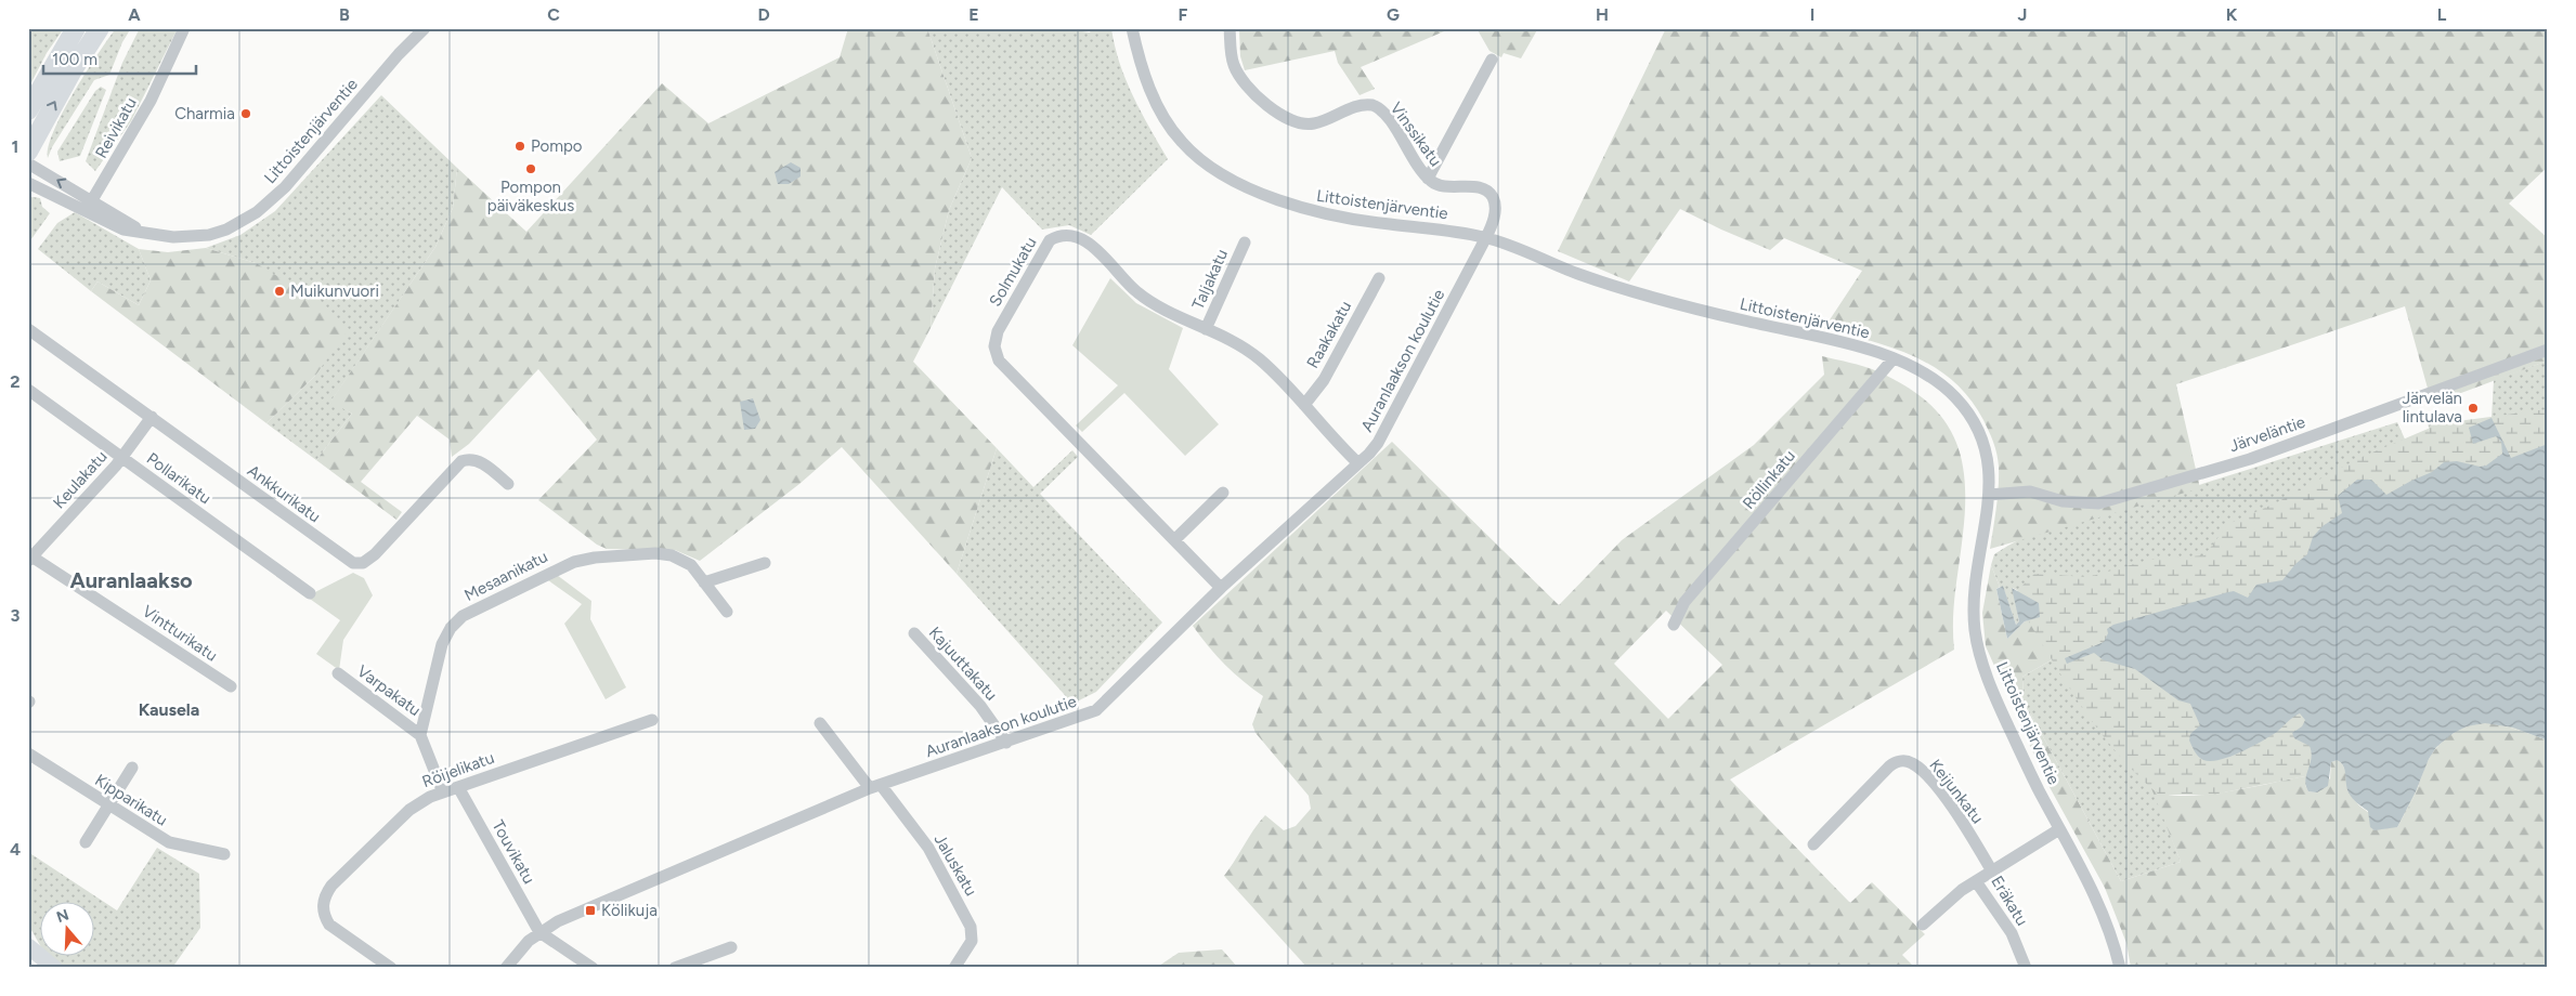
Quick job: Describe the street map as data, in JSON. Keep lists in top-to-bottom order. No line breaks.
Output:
{"streets":{"street":["Reivikatu","Littoistenjärventie","Vinssikatu","Solmukatu","Taljakatu","Raakakatu","Auranlaakson koulutie","Järveläntie","Pollarikatu","Keulakatu","Röllinkatu","Ankkurikatu","Mesaanikatu","Vintturikatu","Kajuuttakatu","Varpakatu","Röijelikatu","Keijunkatu","Kipparikatu","Touvikatu","Jaluskatu","Eräkatu"]},"crossings":[["Reivikatu","Littoistenjärventie"],["Littoistenjärventie","Vinssikatu"],["Littoistenjärventie","Auranlaakson koulutie"],["Littoistenjärventie","Järveläntie"],["Littoistenjärventie","Röllinkatu"],["Littoistenjärventie","Eräkatu"],["Vinssikatu","Auranlaakson koulutie"],["Solmukatu","Taljakatu"],["Solmukatu","Raakakatu"],["Solmukatu","Auranlaakson koulutie"],["Auranlaakson koulutie","Kajuuttakatu"],["Auranlaakson koulutie","Touvikatu"],["Auranlaakson koulutie","Jaluskatu"],["Pollarikatu","Keulakatu"],["Keulakatu","Ankkurikatu"],["Keulakatu","Vintturikatu"],["Mesaanikatu","Varpakatu"],["Röijelikatu","Touvikatu"],["Keijunkatu","Eräkatu"]],"districts":["Auranlaakso","Kausela"],"places":{"other":["Charmia","Pompo","Pompon päiväkeskus","Muikunvuori","Järvelän lintulava"],"transit":["Kölikuja"]},"scale_bar":"100 m","north":"top","grid":{"columns":["A","B","C","D","E","F","G","H","I","J","K","L"],"rows":["1","2","3","4"]}}
